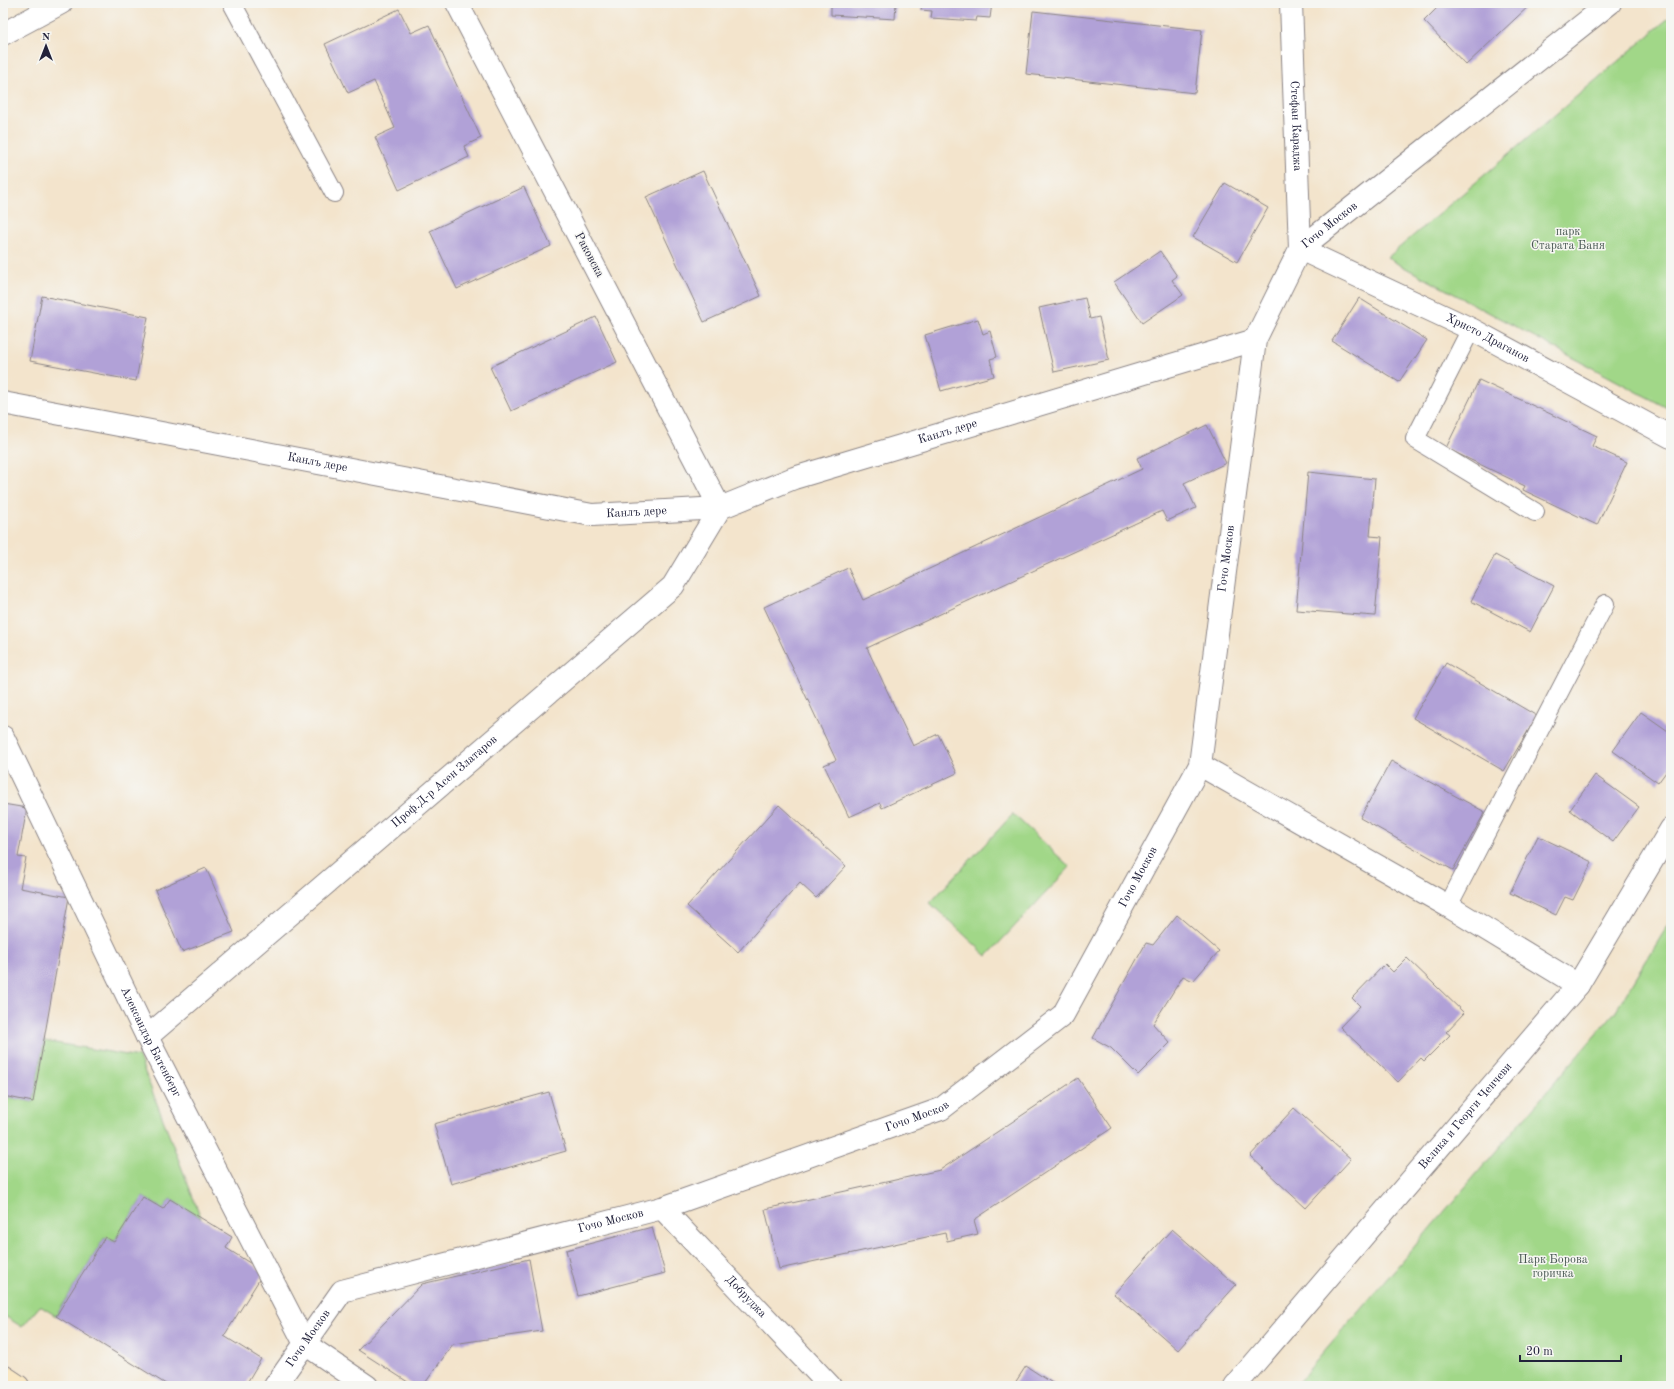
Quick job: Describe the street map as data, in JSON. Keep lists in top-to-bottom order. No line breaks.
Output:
{"streets":{"street":["Стефан Караджа","Гочо Москов","Раковска","Христо Драганов","Канлъ дере","Проф.Д-р Асен Златаров","Александър Батенберг","Велика и Георги Ченчеви","Добруджа"]},"crossings":[["Стефан Караджа","Гочо Москов"],["Стефан Караджа","Христо Драганов"],["Гочо Москов","Христо Драганов"],["Гочо Москов","Канлъ дере"],["Гочо Москов","Александър Батенберг"],["Гочо Москов","Добруджа"],["Раковска","Канлъ дере"],["Раковска","Проф.Д-р Асен Златаров"],["Канлъ дере","Проф.Д-р Асен Златаров"],["Проф.Д-р Асен Златаров","Александър Батенберг"]],"parks":["парк Старата Баня","Парк Борова горичка"],"scale_bar":"20 m","north":"top"}
